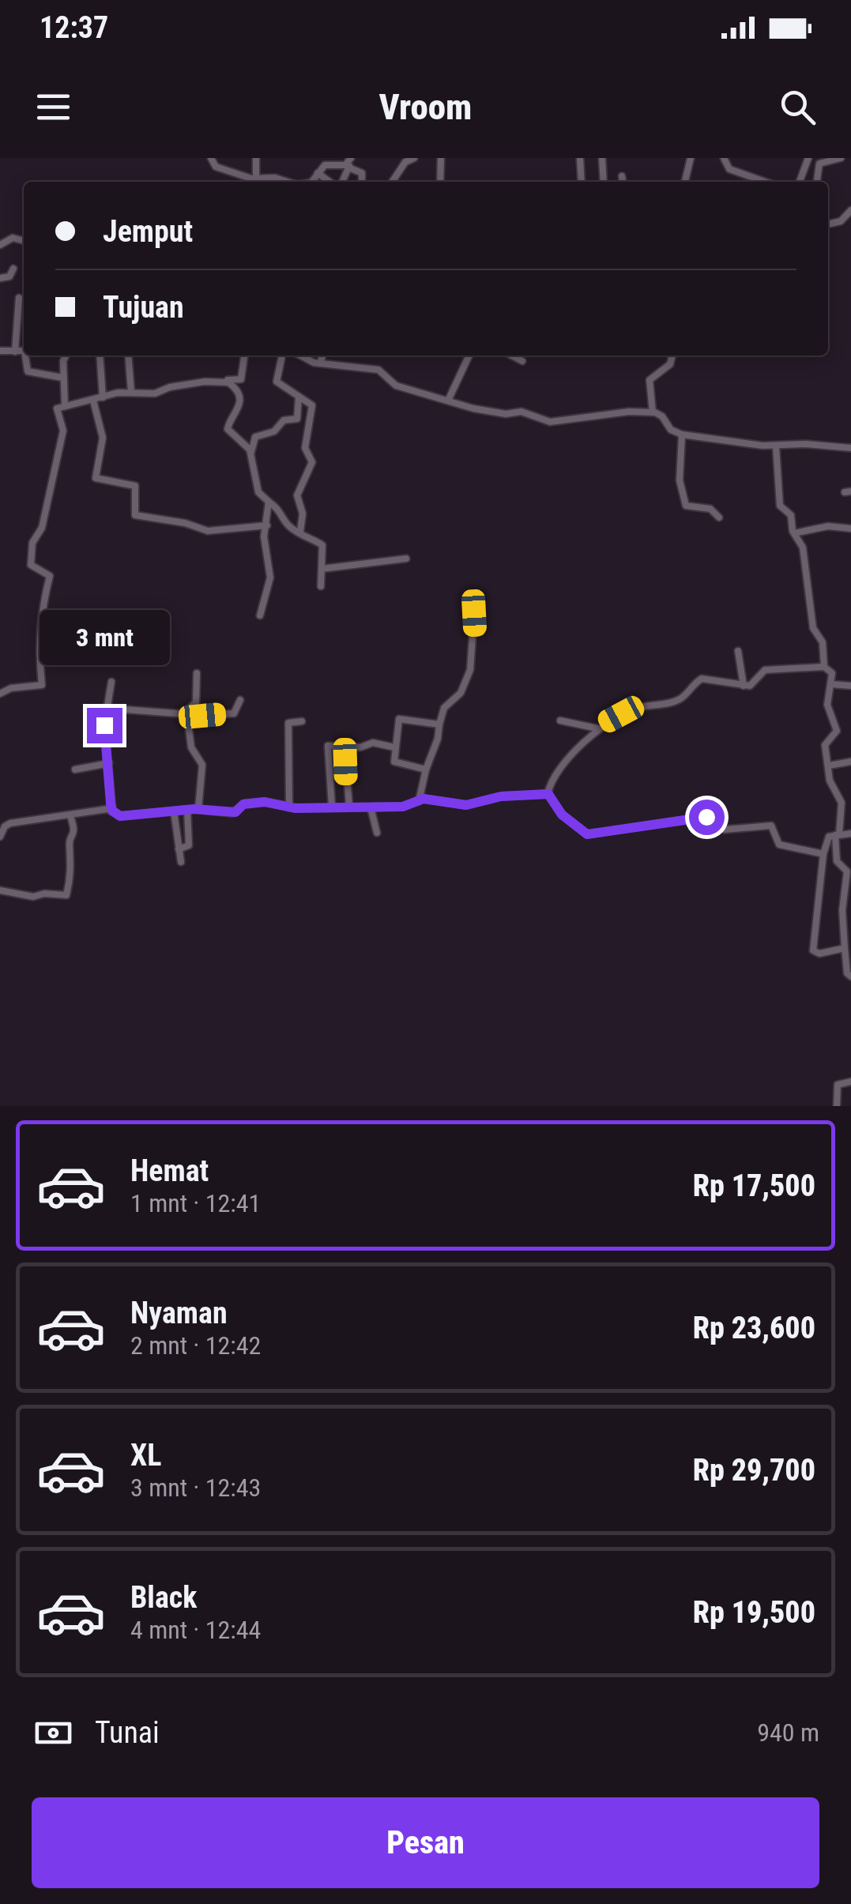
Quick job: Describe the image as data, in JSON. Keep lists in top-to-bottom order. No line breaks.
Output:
{"page":{"status":"12:37","header":"Vroom","banner":["Jemput","Tujuan"],"bubble":"3 mnt","list":[{"name":"Hemat","note":"1 mnt · 12:41","value":"Rp 17,500"},{"name":"Nyaman","note":"2 mnt · 12:42","value":"Rp 23,600"},{"name":"XL","note":"3 mnt · 12:43","value":"Rp 29,700"},{"name":"Black","note":"4 mnt · 12:44","value":"Rp 19,500"}],"pay":["Tunai","940 m"],"buttons":"Pesan"}}
